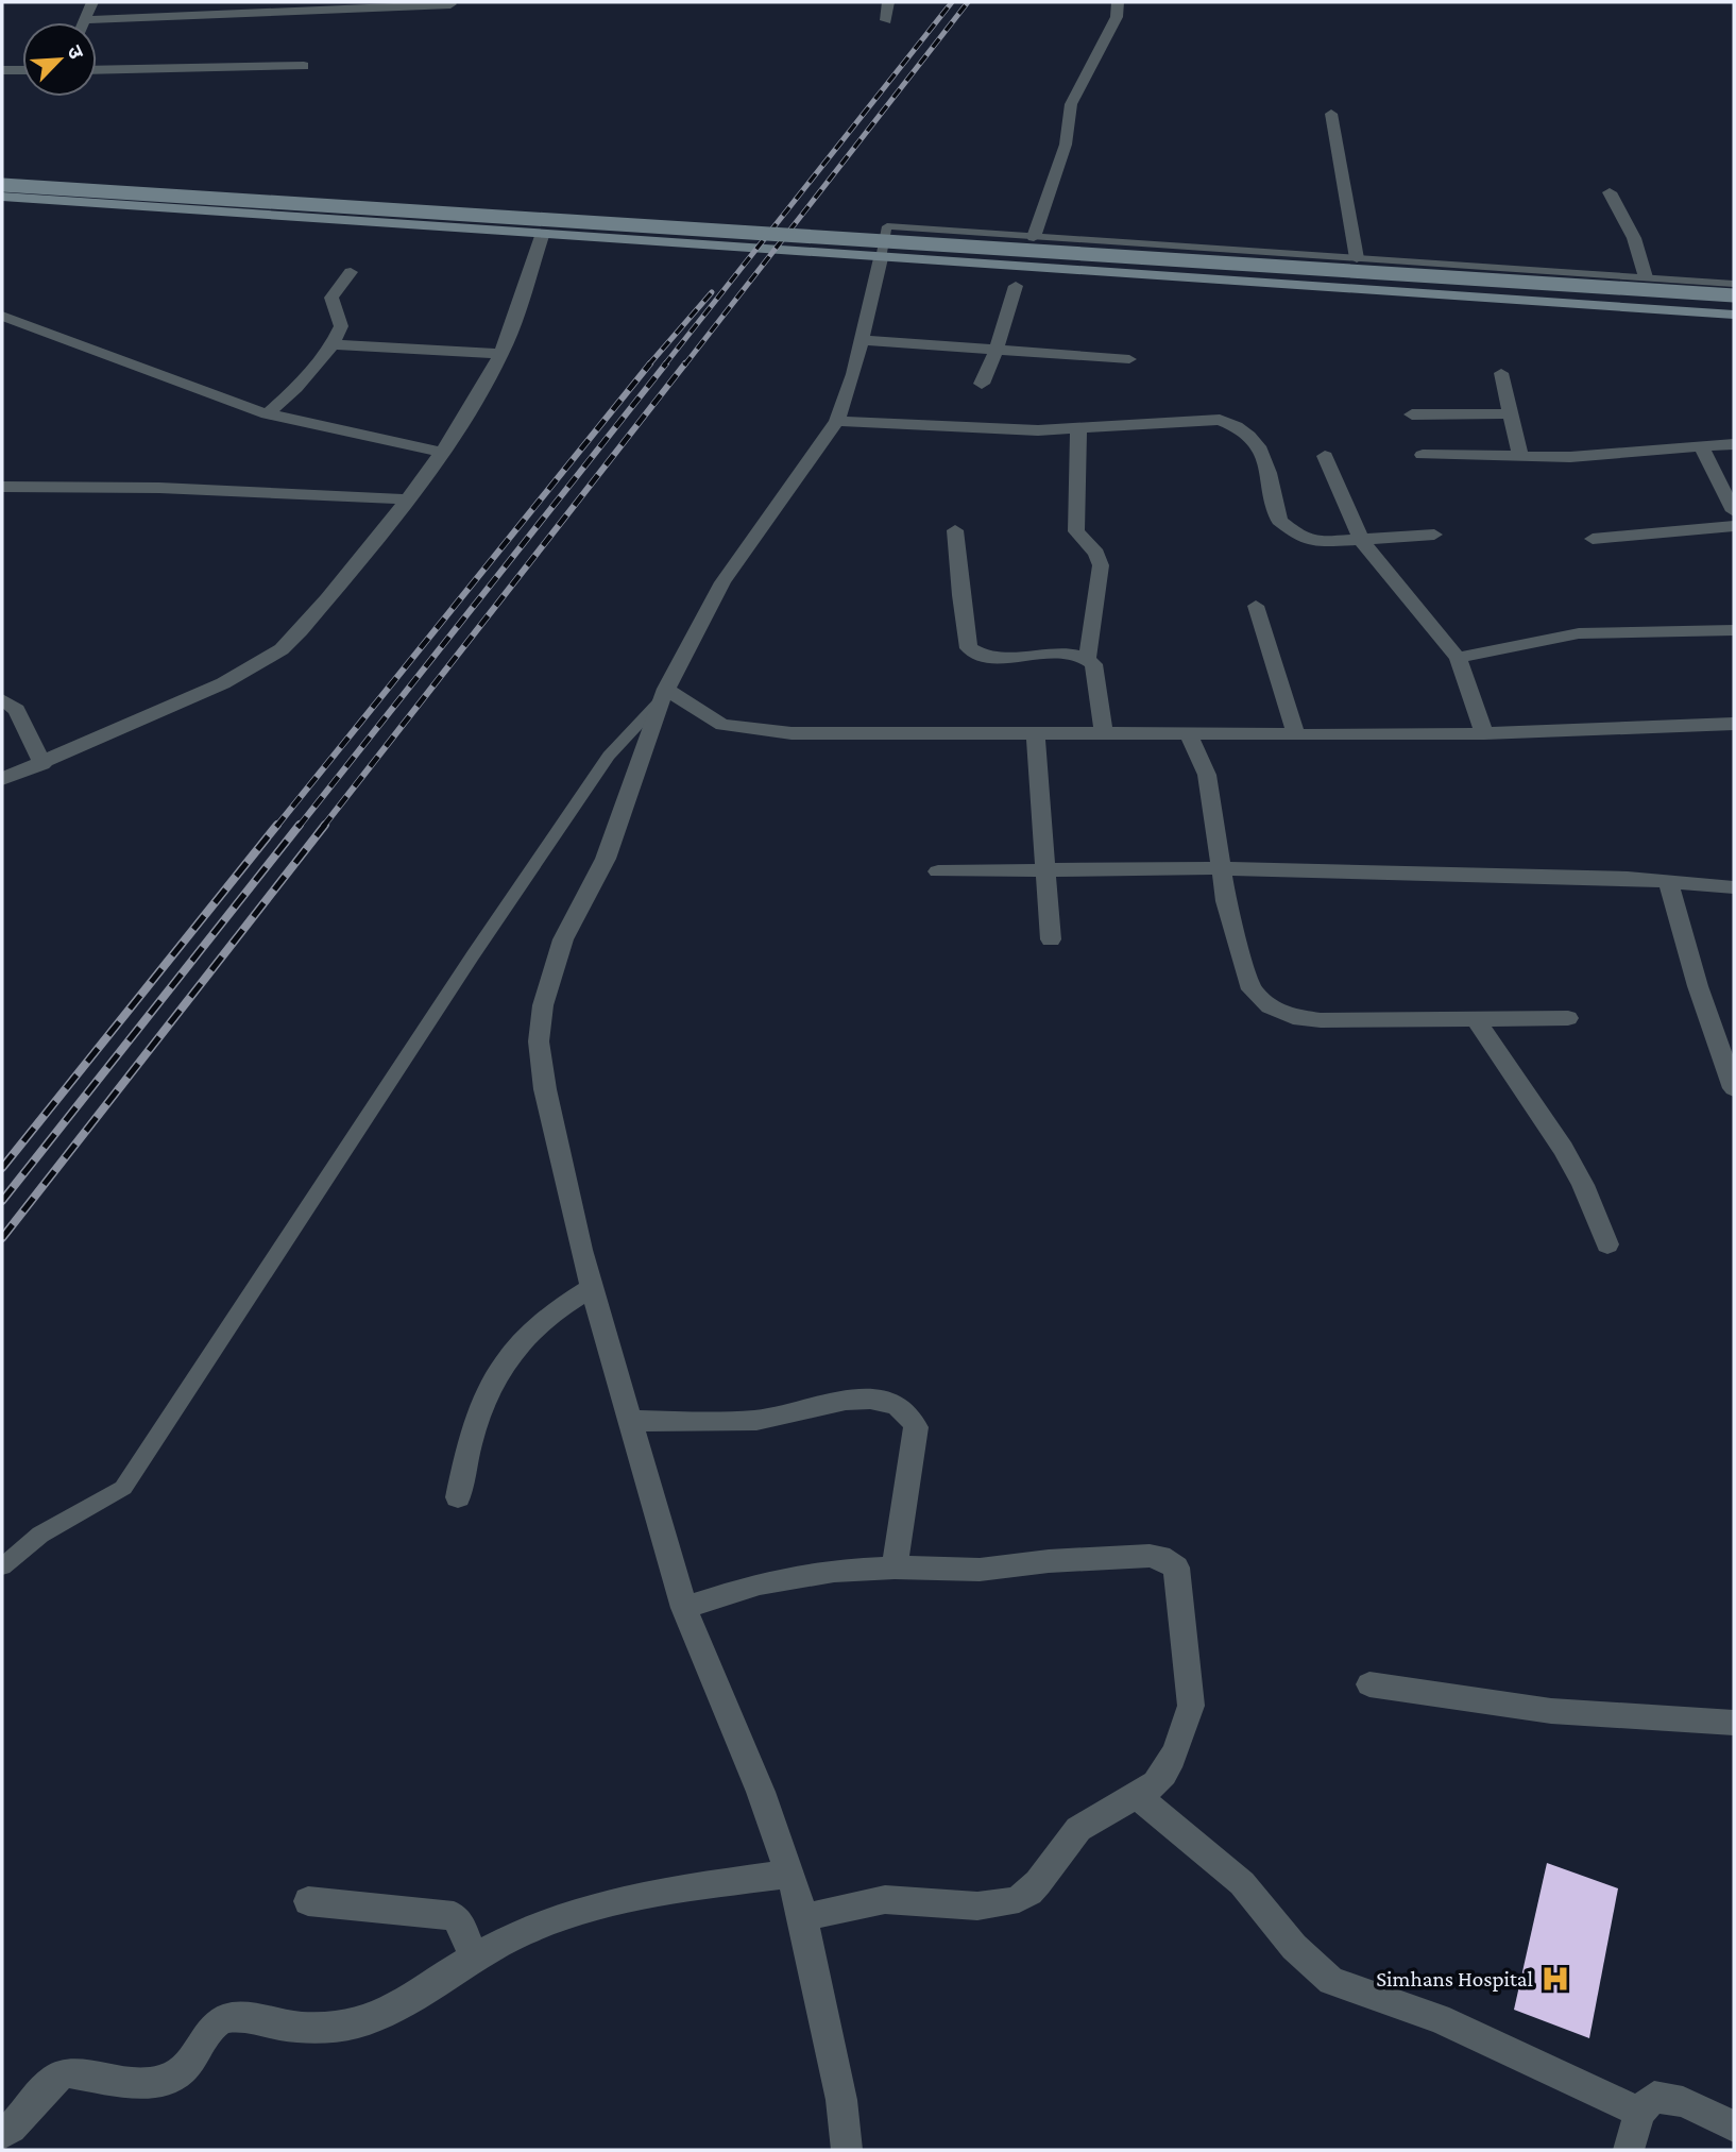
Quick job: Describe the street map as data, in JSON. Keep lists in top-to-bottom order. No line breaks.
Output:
{"places":{"hospital":["Simhans Hospital"]},"north":"top right"}
